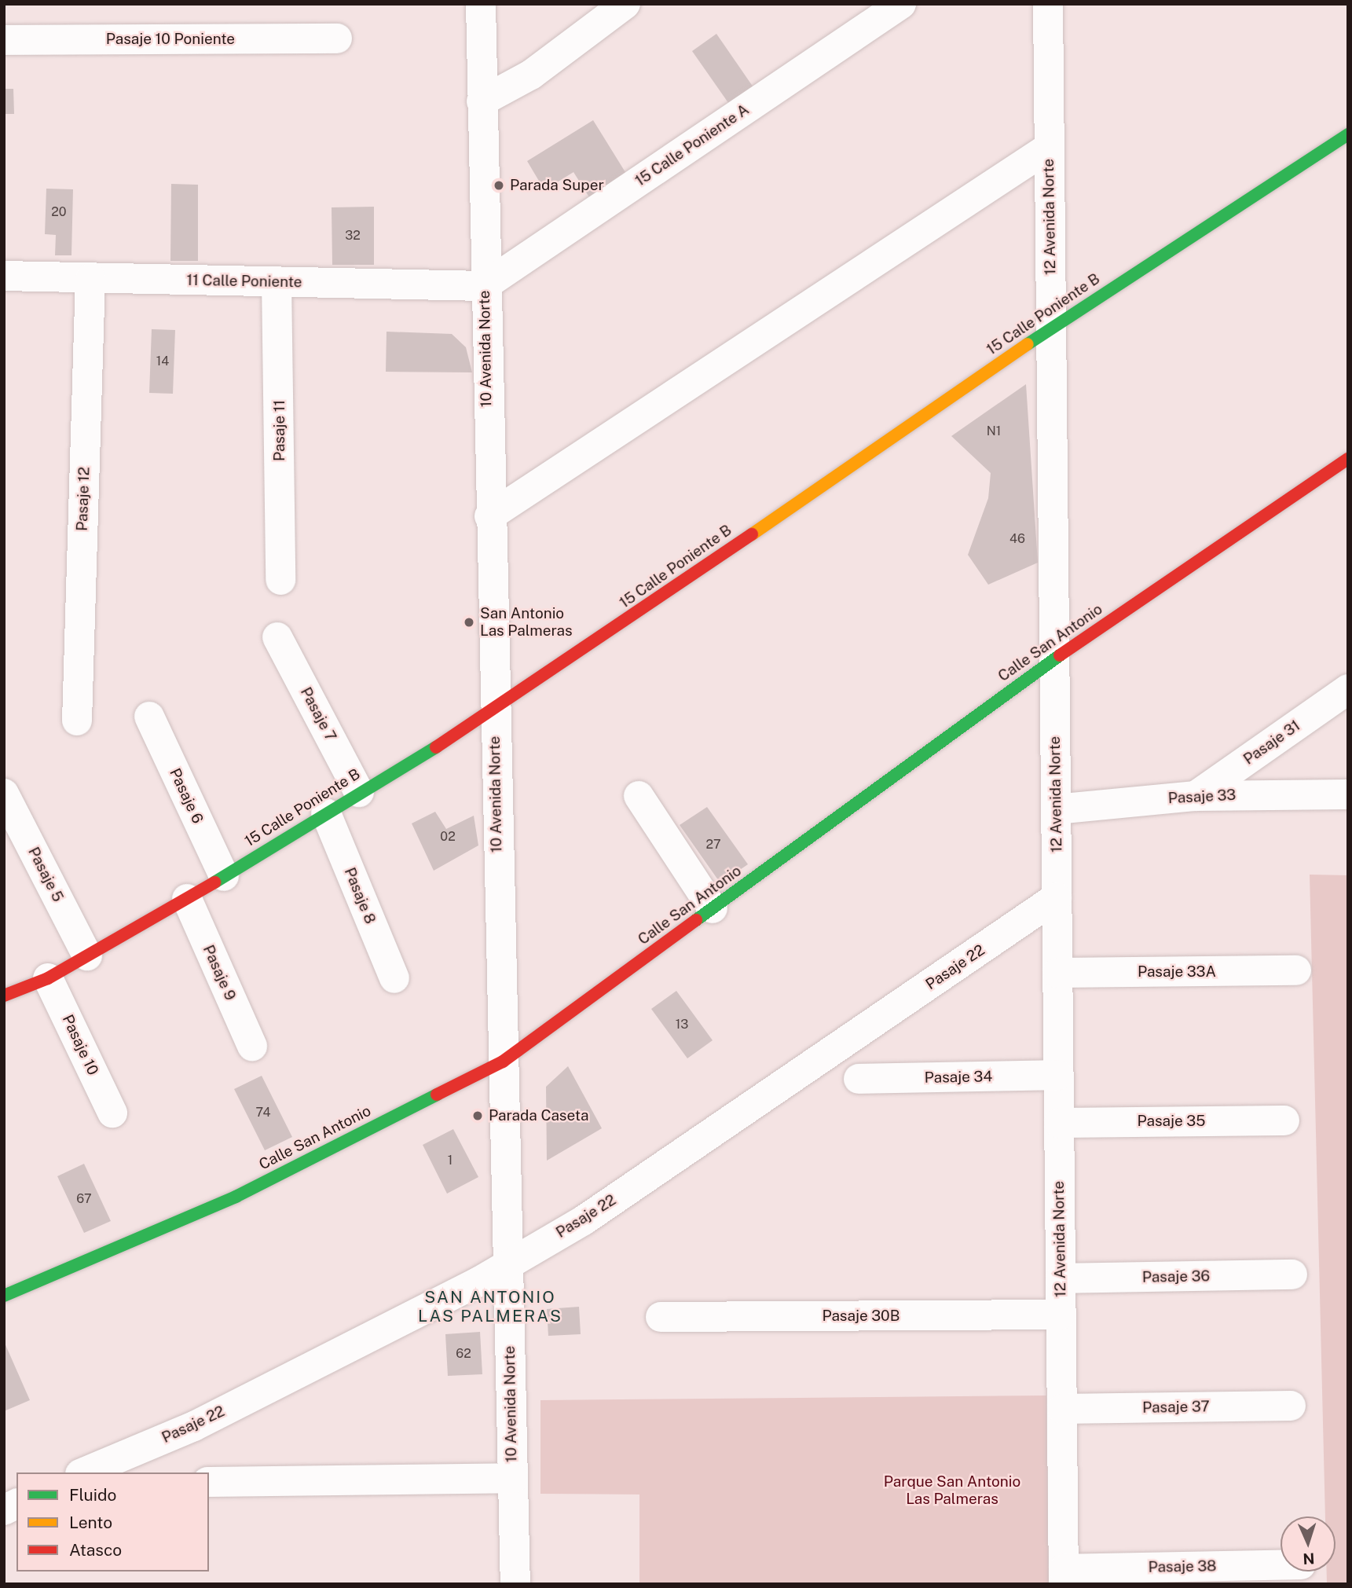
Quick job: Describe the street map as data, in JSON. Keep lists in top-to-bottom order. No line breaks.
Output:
{"streets":{"street":["Pasaje 10 Poniente","15 Calle Poniente A","12 Avenida Norte","11 Calle Poniente","15 Calle Poniente B","10 Avenida Norte","Pasaje 11","Pasaje 12","Calle San Antonio","Pasaje 7","Pasaje 31","Pasaje 6","Pasaje 33","Pasaje 5","Pasaje 8","Pasaje 22","Pasaje 33A","Pasaje 9","Pasaje 10","Pasaje 34","Pasaje 35","Pasaje 36","Pasaje 30B","Pasaje 37","Pasaje 38"]},"crossings":[["15 Calle Poniente A","11 Calle Poniente"],["15 Calle Poniente A","10 Avenida Norte"],["12 Avenida Norte","15 Calle Poniente B"],["12 Avenida Norte","Calle San Antonio"],["12 Avenida Norte","Pasaje 33"],["12 Avenida Norte","Pasaje 22"],["12 Avenida Norte","Pasaje 33A"],["12 Avenida Norte","Pasaje 34"],["12 Avenida Norte","Pasaje 35"],["12 Avenida Norte","Pasaje 36"],["12 Avenida Norte","Pasaje 30B"],["12 Avenida Norte","Pasaje 37"],["12 Avenida Norte","Pasaje 38"],["11 Calle Poniente","10 Avenida Norte"],["11 Calle Poniente","Pasaje 11"],["11 Calle Poniente","Pasaje 12"],["15 Calle Poniente B","10 Avenida Norte"],["15 Calle Poniente B","Pasaje 7"],["15 Calle Poniente B","Pasaje 6"],["15 Calle Poniente B","Pasaje 5"],["15 Calle Poniente B","Pasaje 8"],["15 Calle Poniente B","Pasaje 9"],["15 Calle Poniente B","Pasaje 10"],["10 Avenida Norte","Calle San Antonio"],["10 Avenida Norte","Pasaje 22"],["Pasaje 31","Pasaje 33"]],"districts":["SAN ANTONIO LAS PALMERAS"],"parks":["Parque San Antonio Las Palmeras"],"places":["Parada Super","San Antonio Las Palmeras","Parada Caseta"],"house_numbers":["20","32","14","N1","46","02","27","13","74","1","67","62"],"legend":["Fluido","Lento","Atasco"],"north":"bottom"}
